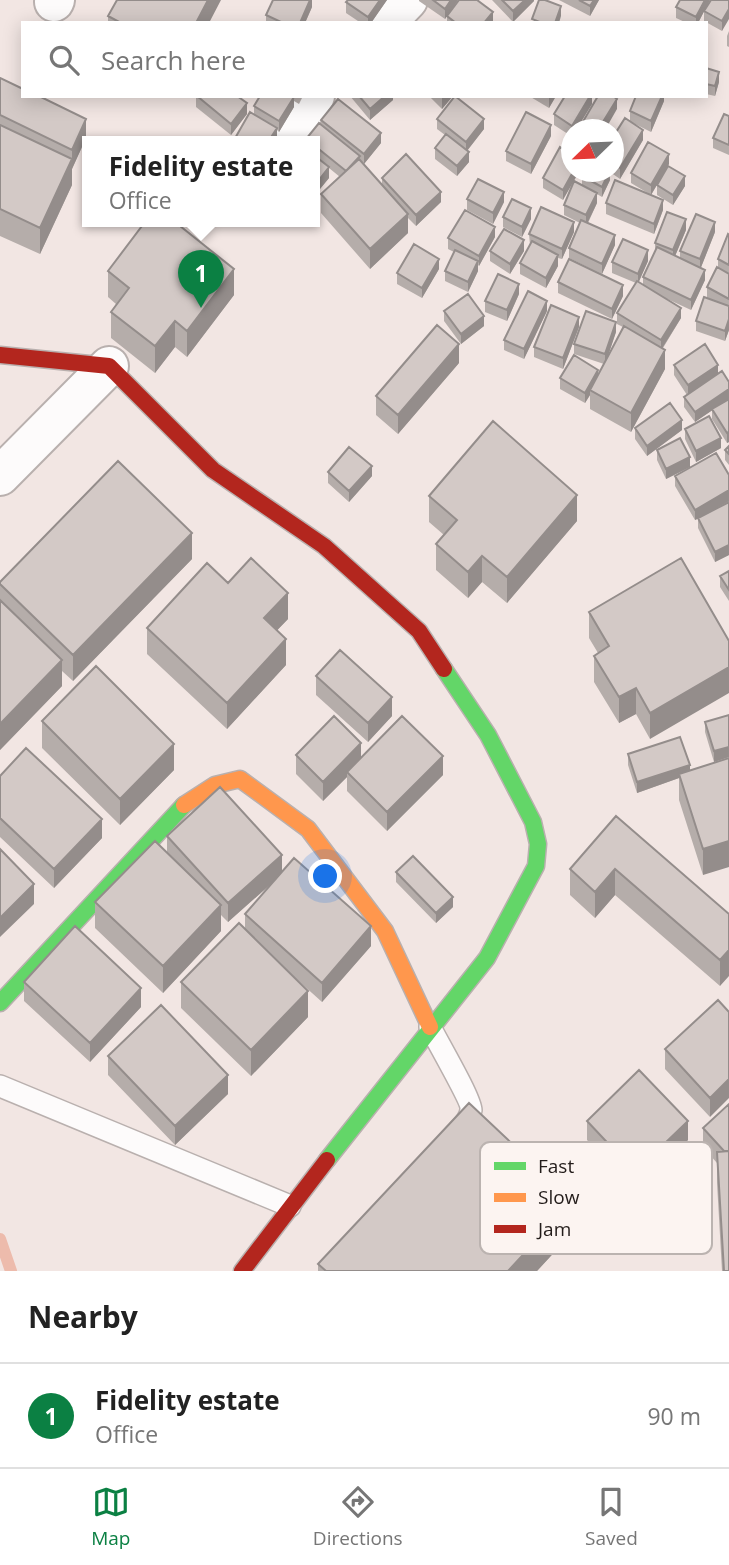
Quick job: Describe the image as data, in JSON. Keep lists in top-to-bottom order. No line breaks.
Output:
{"legend":["Fast","Slow","Jam"],"north":"bottom left","page":{"search":"Search here","popup":["Fidelity estate","Office"],"pins":"1","heading":"Nearby","list":[{"mark":"1","name":"Fidelity estate","note":"Office","value":"90 m"}],"nav":["Map","Directions","Saved"]}}
